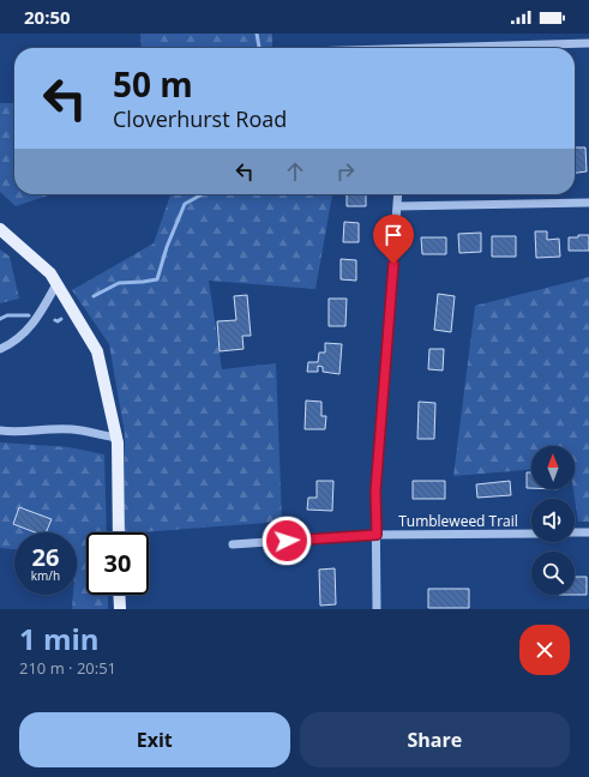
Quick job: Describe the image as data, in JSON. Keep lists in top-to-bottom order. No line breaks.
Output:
{"streets":{"street":["Tumbleweed Trail"]},"north":"top","page":{"status":"20:50","turn":["50 m","Cloverhurst Road"],"speed":"26 km/h","limit":"30","heading":["1 min","210 m · 20:51"],"buttons":["Exit","Share"]}}
